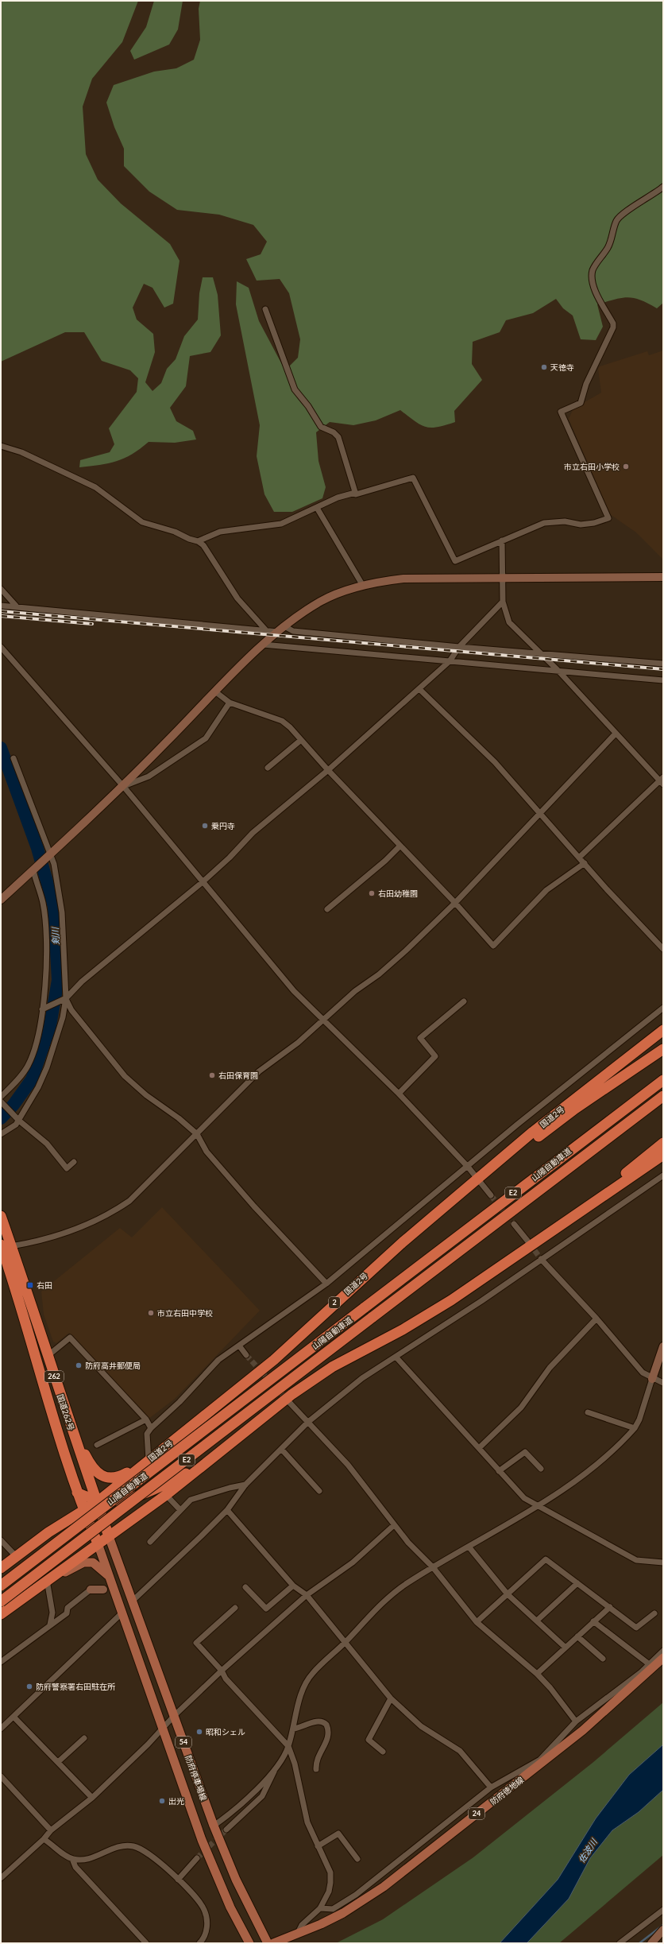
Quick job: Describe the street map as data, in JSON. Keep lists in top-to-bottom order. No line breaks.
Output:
{"streets":{"highway":["国道2号","山陽自動車道","E2","2","262","国道262号"],"main road":["54","防府停車場線","防府徳地線","24"]},"crossings":[["国道2号","国道262号"],["国道262号","防府停車場線"]],"water":["剣川","佐波川"],"places":{"other":["天徳寺","市立右田小学校","乗円寺","右田幼稚園","右田保育園","市立右田中学校","防府高井郵便局","防府警察署右田駐在所","昭和シェル","出光"],"transit":["右田"]}}
